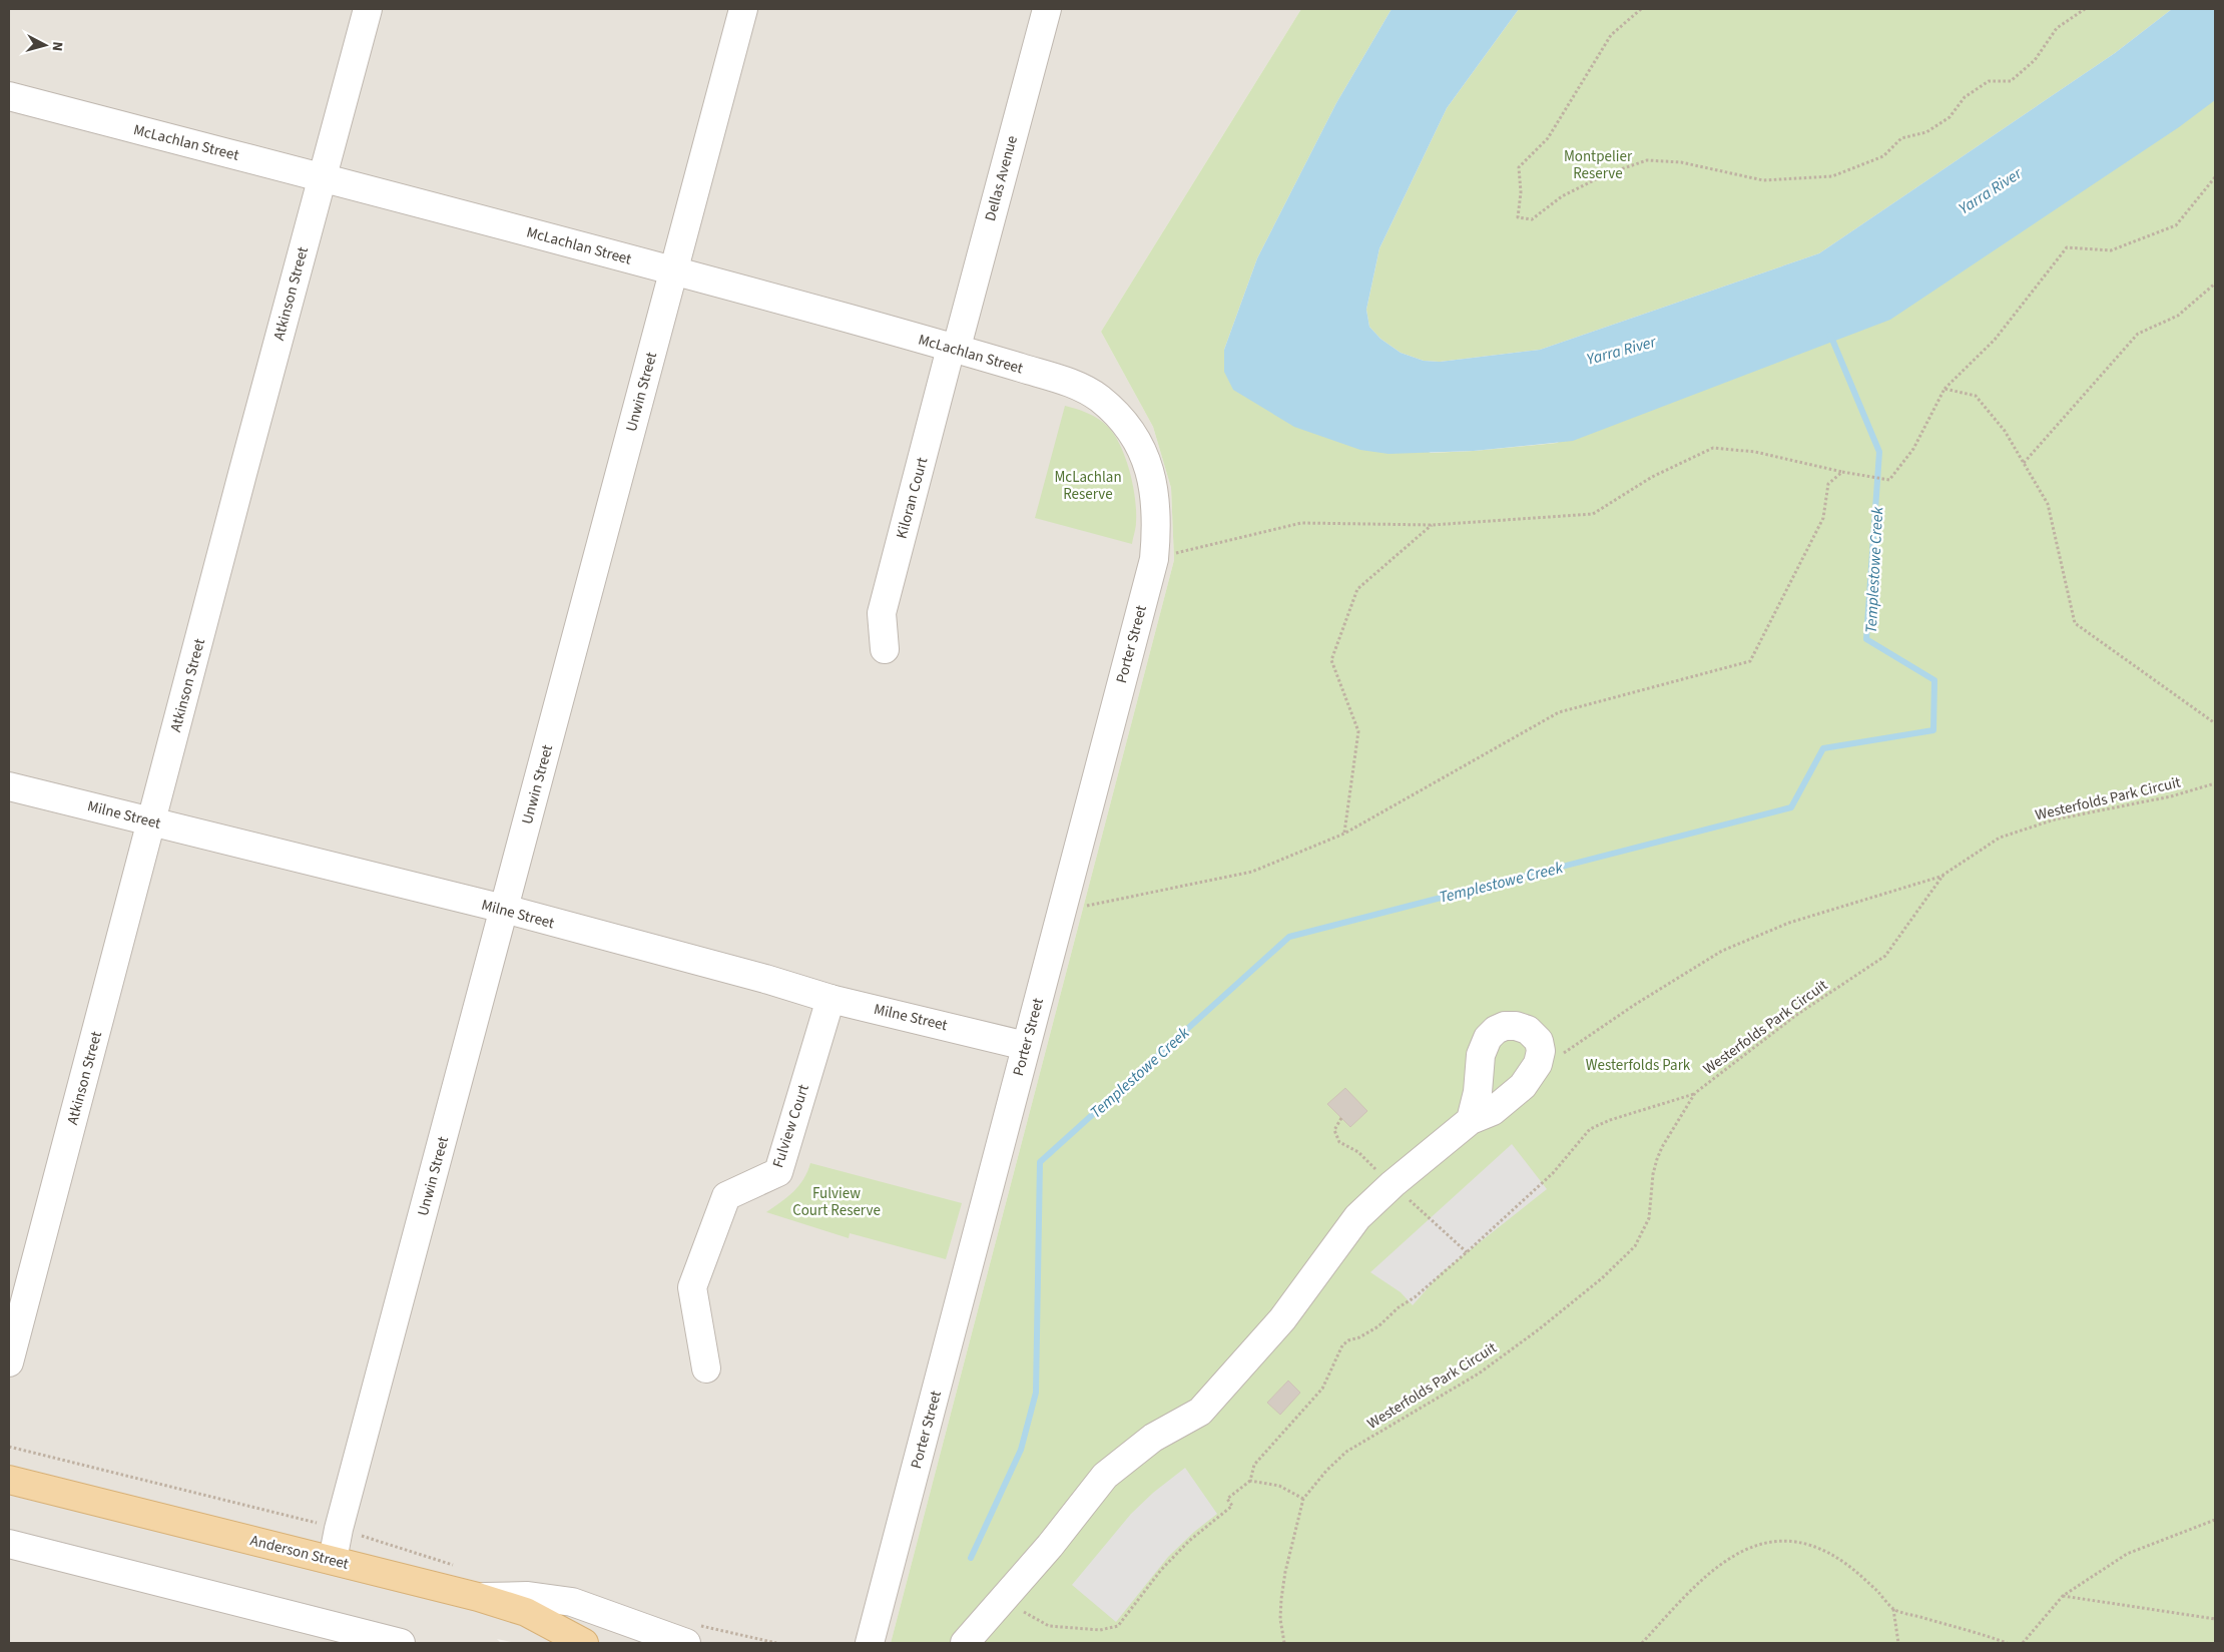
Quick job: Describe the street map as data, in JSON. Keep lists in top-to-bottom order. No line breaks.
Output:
{"streets":{"main road":["Anderson Street"],"street":["McLachlan Street","Dellas Avenue","Atkinson Street","Unwin Street","Kiloran Court","Porter Street","Milne Street","Fulview Court"],"path":["Westerfolds Park Circuit"]},"crossings":[["McLachlan Street","Dellas Avenue"],["McLachlan Street","Atkinson Street"],["McLachlan Street","Unwin Street"],["McLachlan Street","Kiloran Court"],["McLachlan Street","Porter Street"],["Dellas Avenue","Kiloran Court"],["Atkinson Street","Milne Street"],["Unwin Street","Milne Street"],["Unwin Street","Anderson Street"],["Porter Street","Milne Street"],["Milne Street","Fulview Court"]],"water":["Yarra River","Templestowe Creek"],"parks":["Montpelier Reserve","McLachlan Reserve","Westerfolds Park","Fulview Court Reserve"],"north":"right"}
